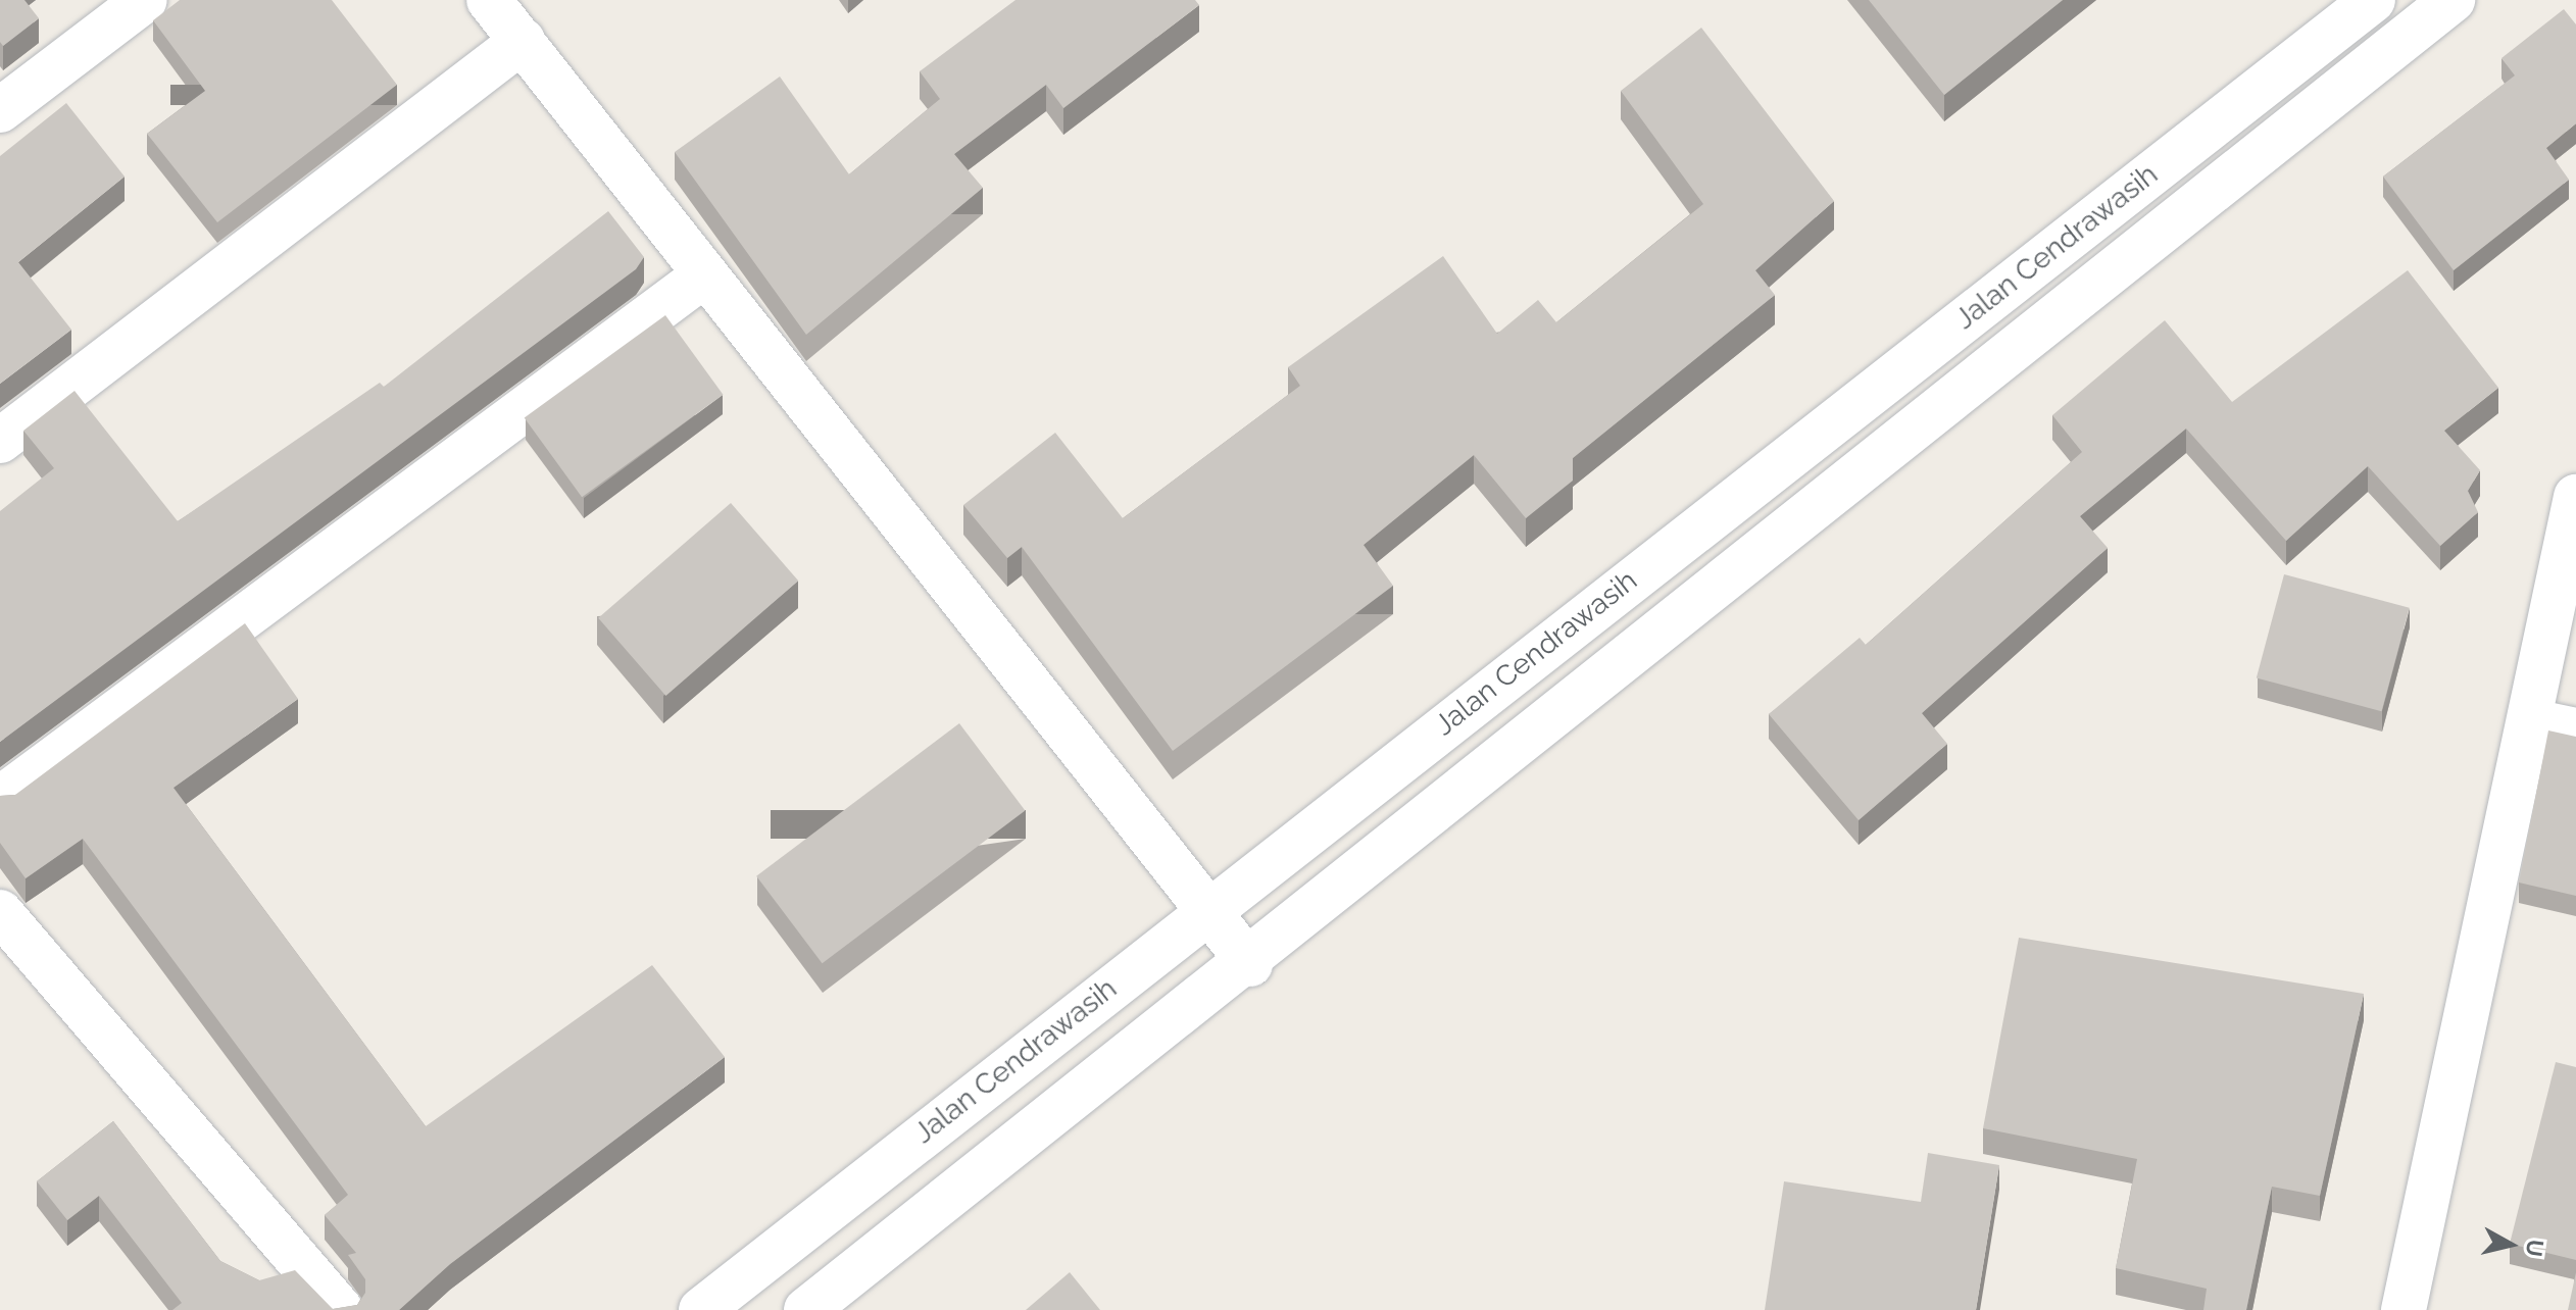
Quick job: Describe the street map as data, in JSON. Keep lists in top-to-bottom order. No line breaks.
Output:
{"streets":{"street":["Jalan Cendrawasih"]},"north":"right"}
